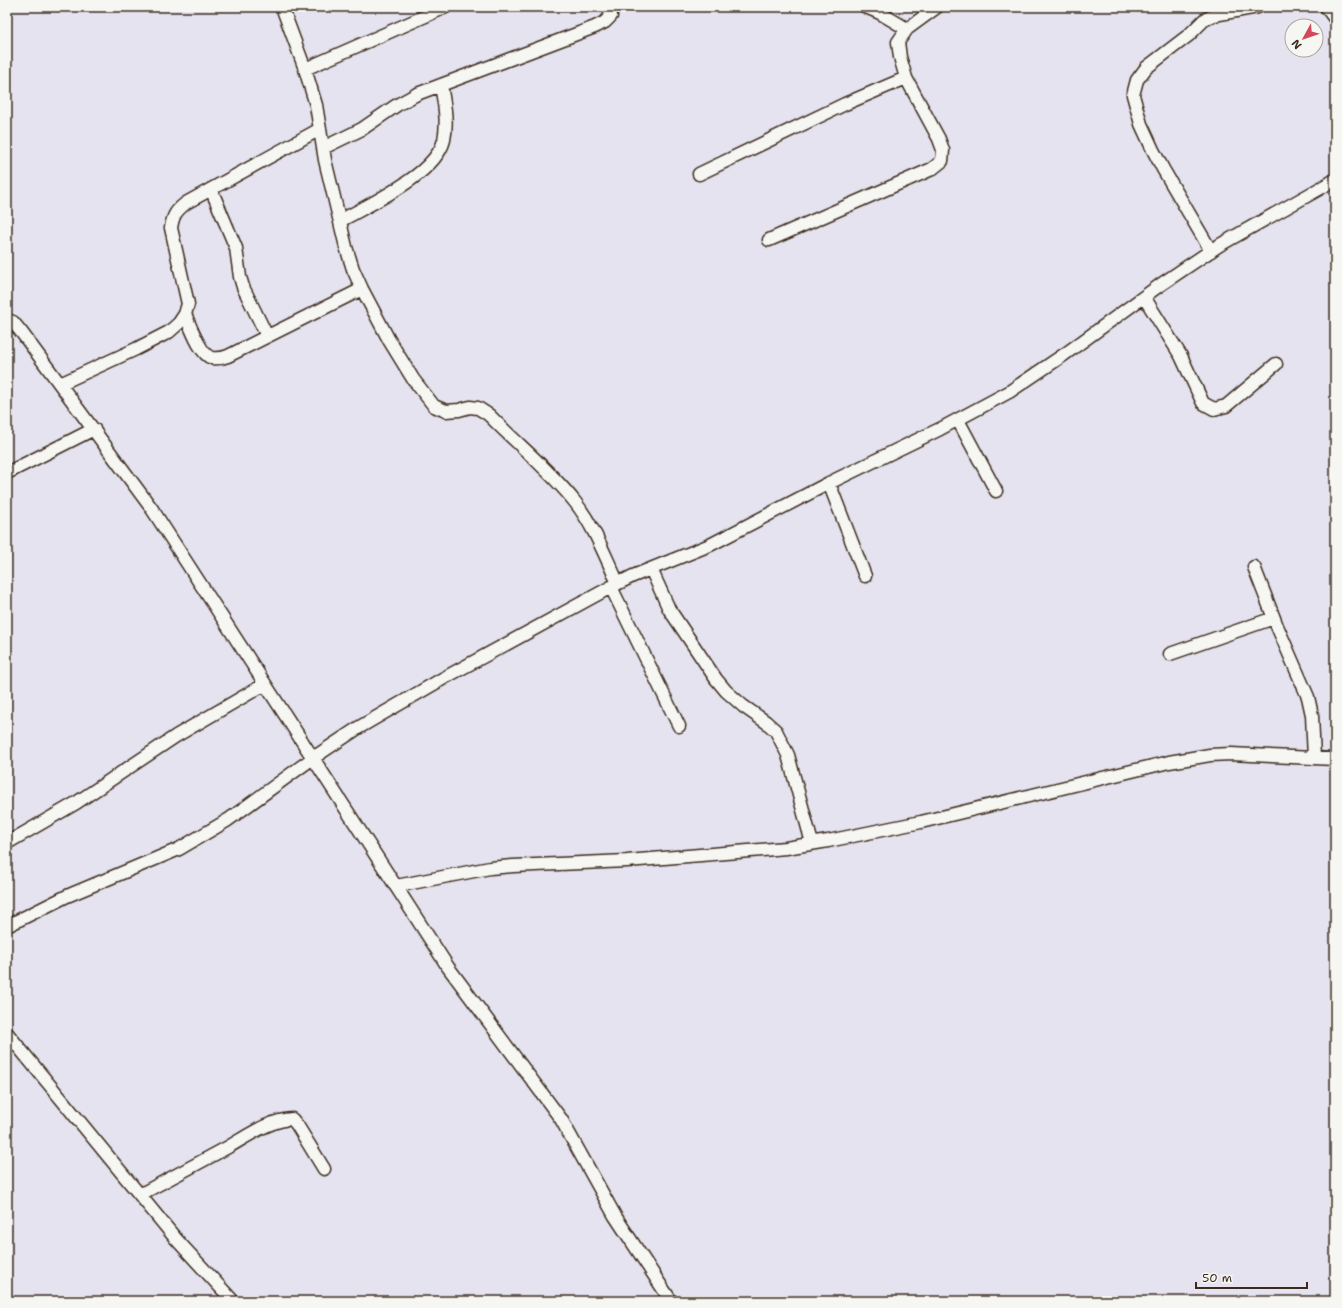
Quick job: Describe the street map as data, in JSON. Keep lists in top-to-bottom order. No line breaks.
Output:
{"scale_bar":"50 m","north":"bottom left"}
